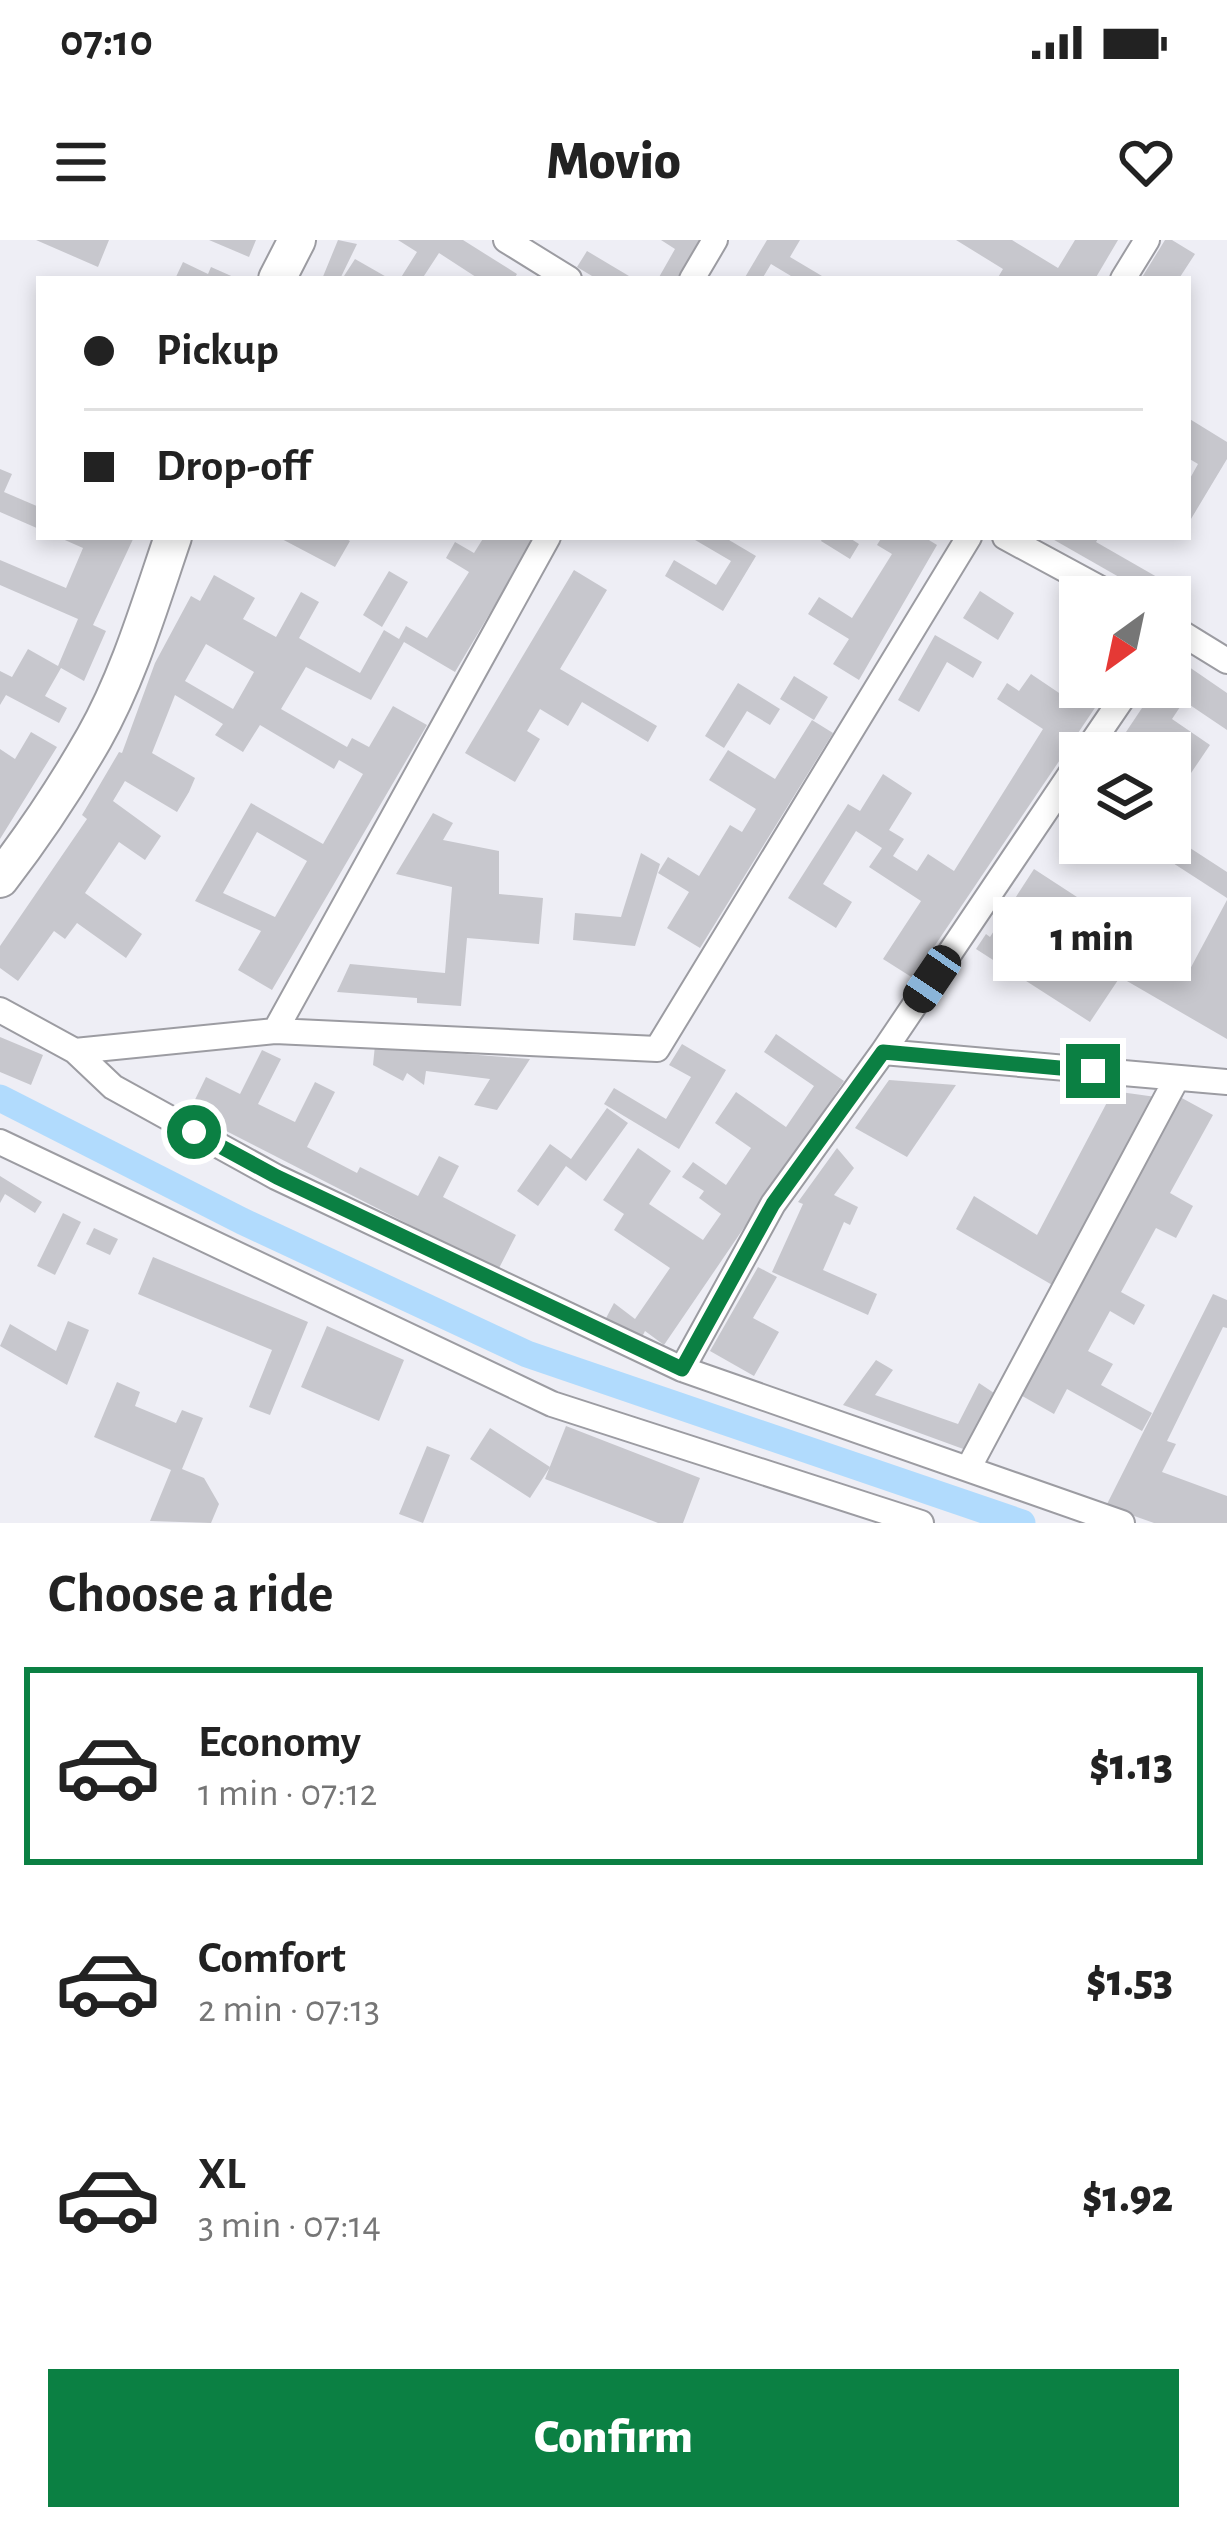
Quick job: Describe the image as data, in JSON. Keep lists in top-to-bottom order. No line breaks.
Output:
{"north":"bottom left","page":{"status":"07:10","header":"Movio","banner":["Pickup","Drop-off"],"bubble":"1 min","heading":"Choose a ride","list":[{"name":"Economy","note":"1 min · 07:12","value":"$1.13"},{"name":"Comfort","note":"2 min · 07:13","value":"$1.53"},{"name":"XL","note":"3 min · 07:14","value":"$1.92"}],"buttons":"Confirm"}}
